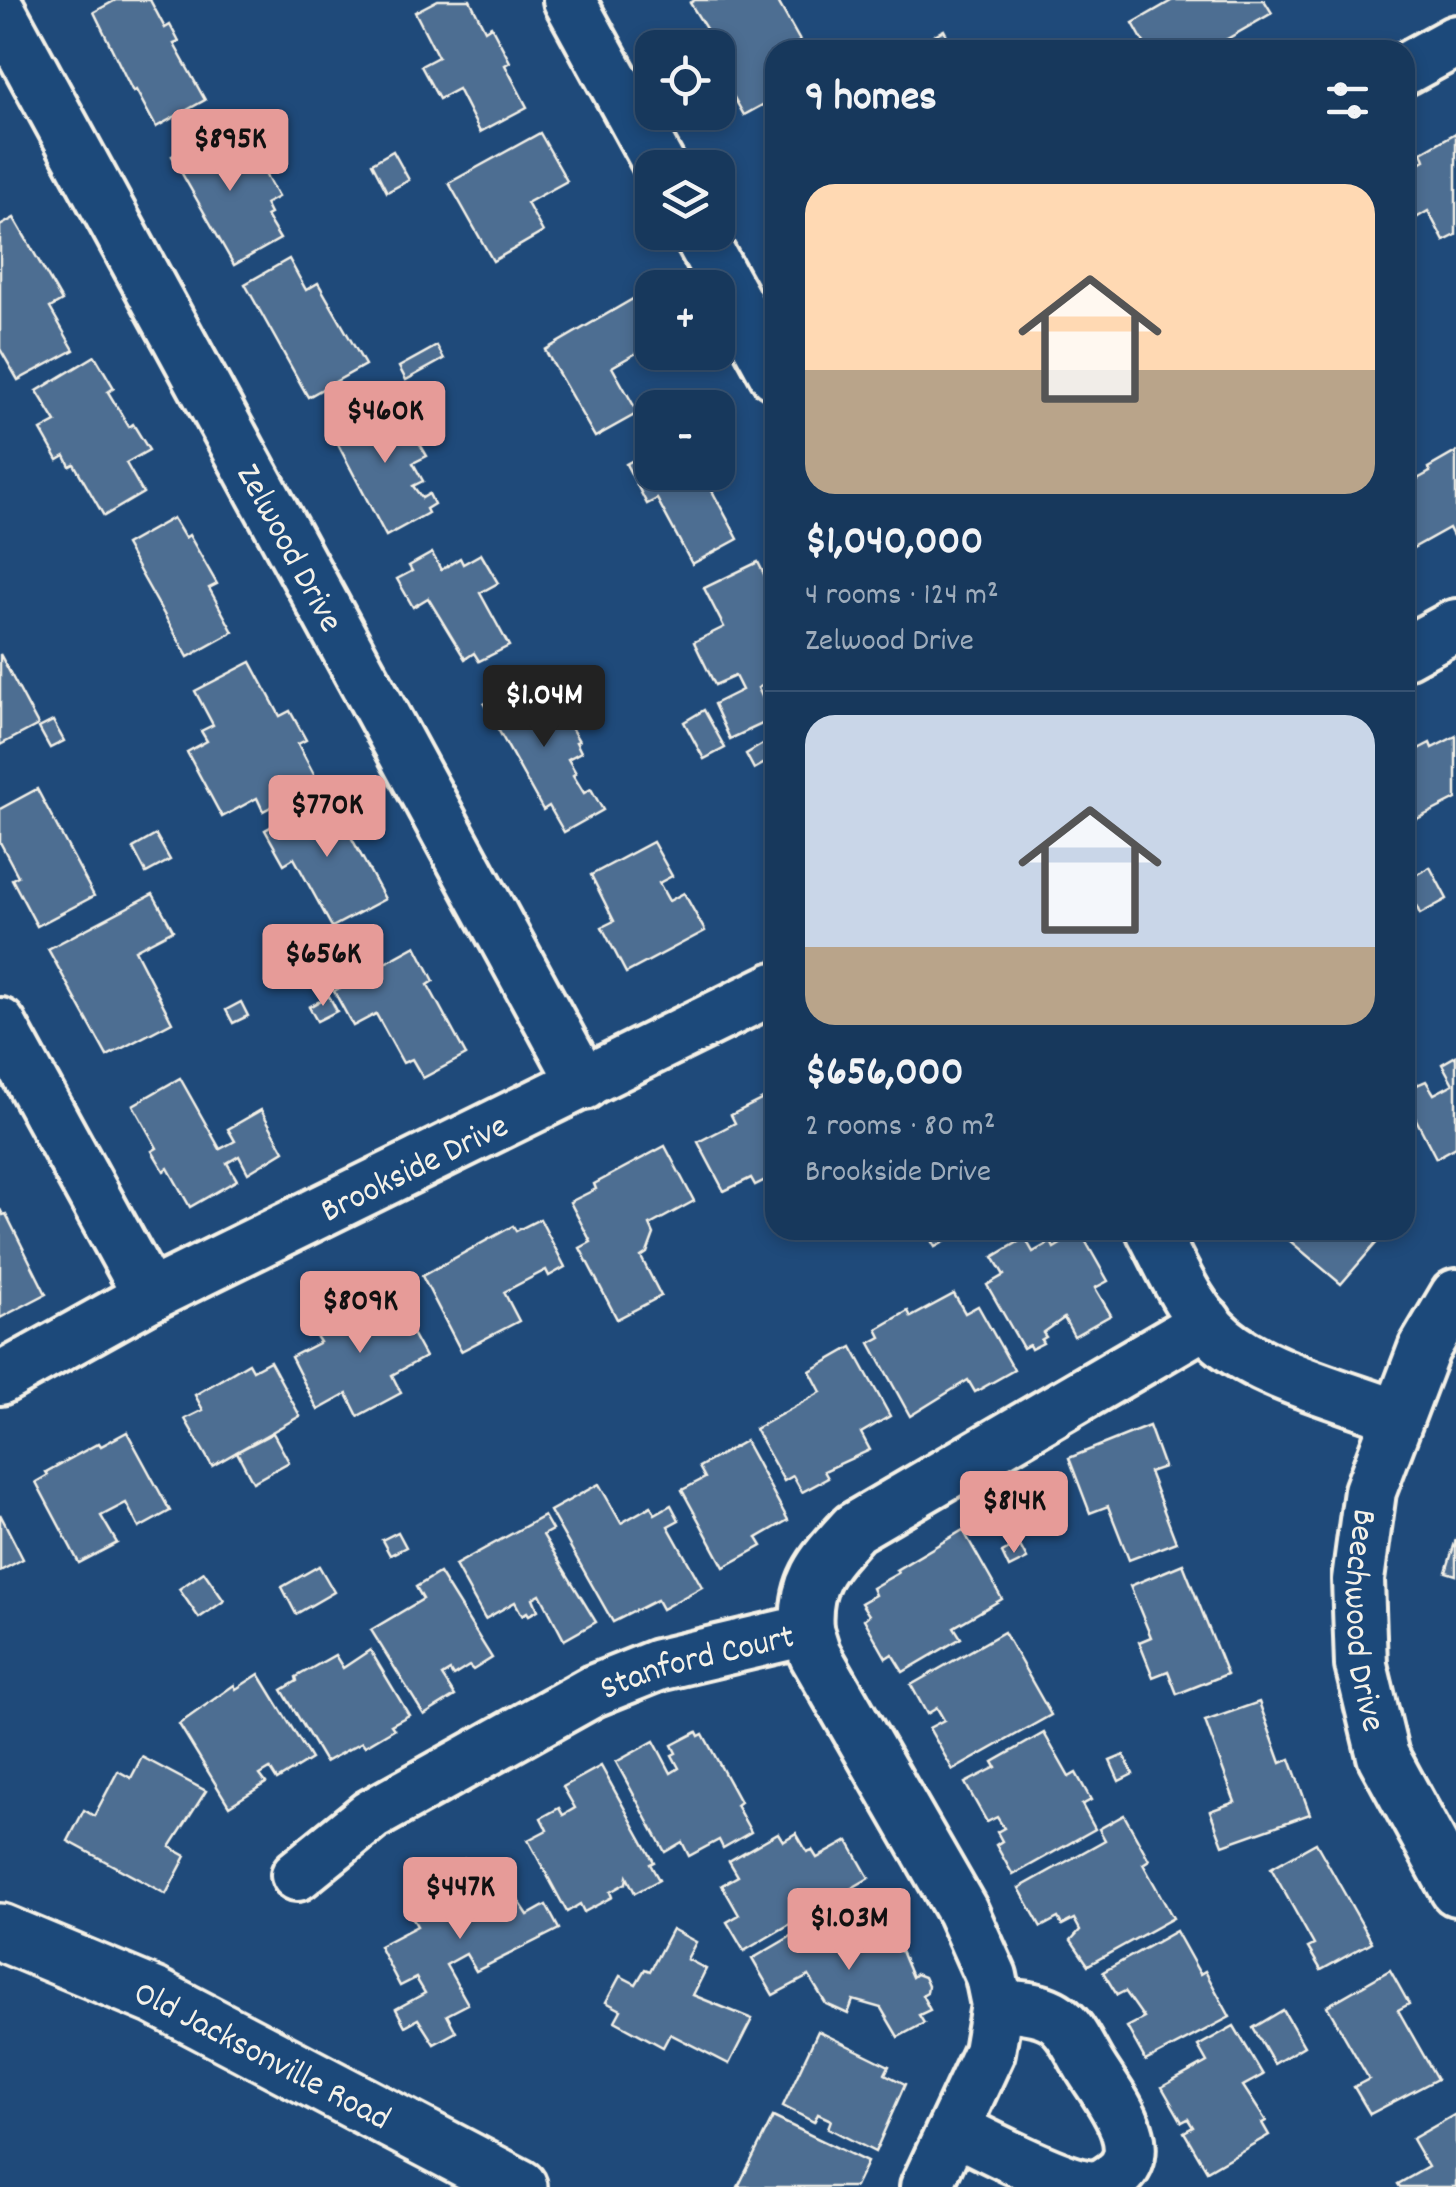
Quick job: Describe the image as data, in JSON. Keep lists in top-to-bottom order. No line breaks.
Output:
{"streets":{"main road":["Old Jacksonville Road"],"street":["Zelwood Drive","Brookside Drive","Beechwood Drive","Stanford Court"]},"crossings":[["Zelwood Drive","Brookside Drive"]],"page":{"map_buttons":["+","−"],"heading":"9 homes","price":["$895K","$460K","$1.04M","$770K","$656K","$809K","$814K","$447K","$1.03M"],"list":[{"name":"$1,040,000","note":"4 rooms · 124 m² · Zelwood Drive"},{"name":"$656,000","note":"2 rooms · 80 m² · Brookside Drive"}]}}
